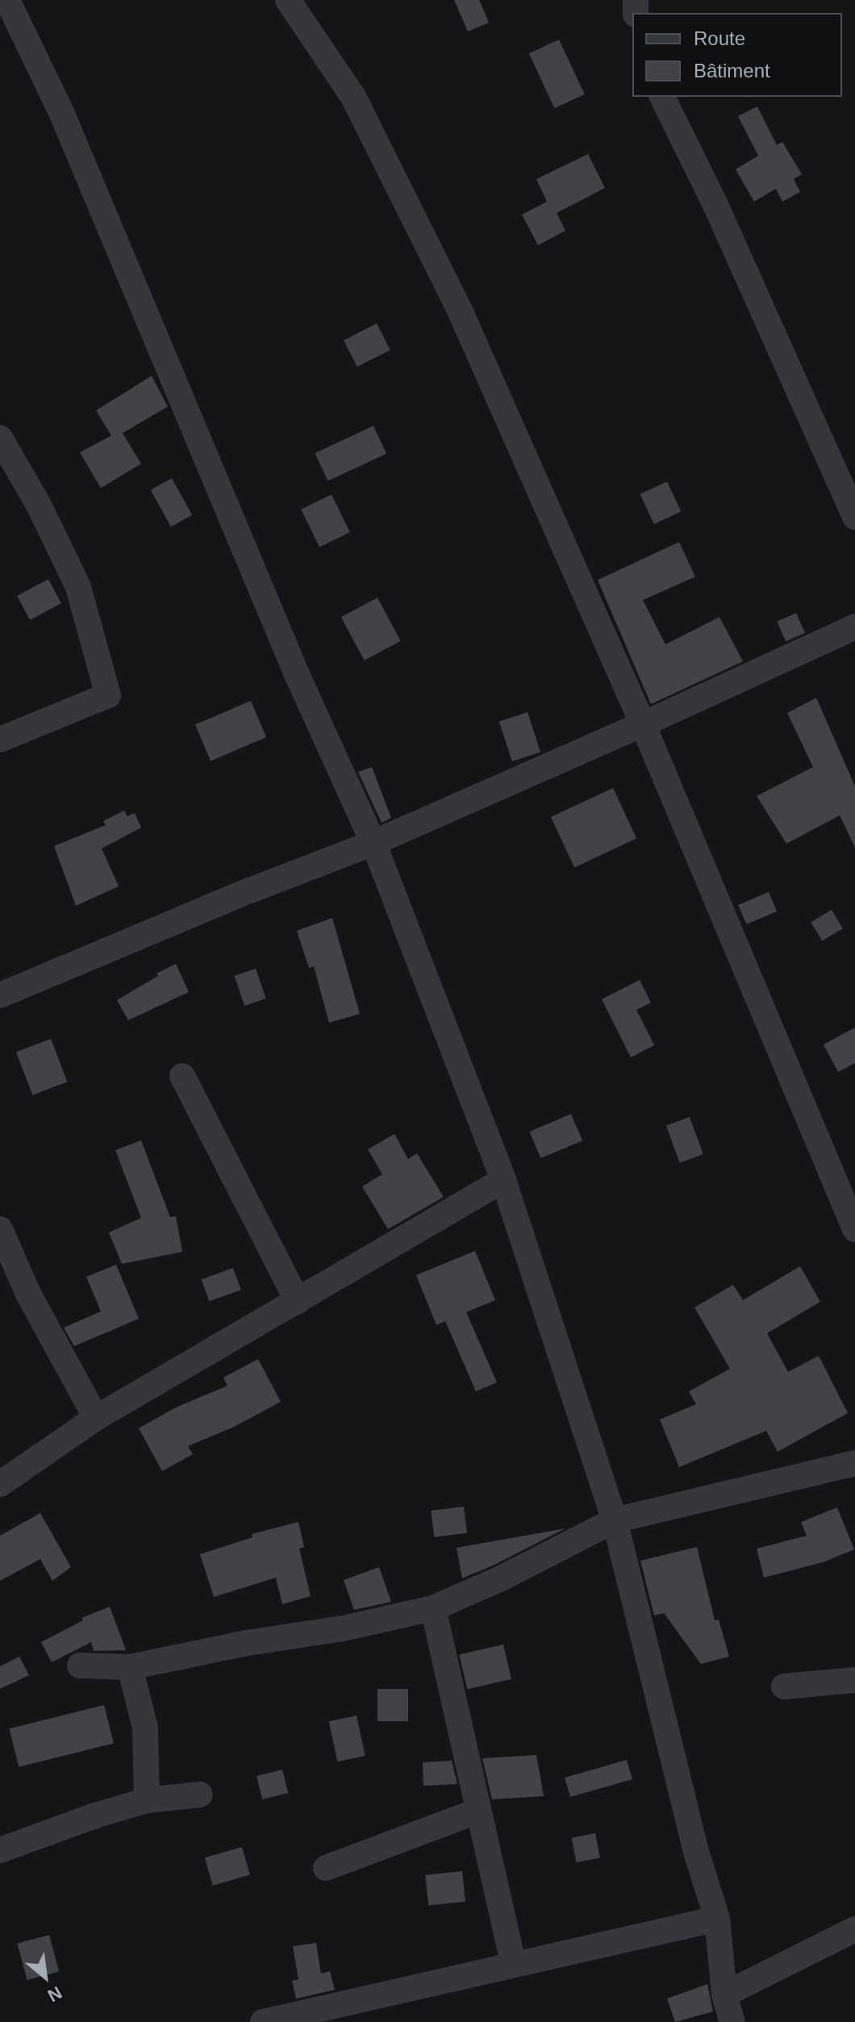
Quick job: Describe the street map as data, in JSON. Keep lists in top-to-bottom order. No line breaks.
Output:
{"legend":["Route","Bâtiment"],"north":"bottom right"}
